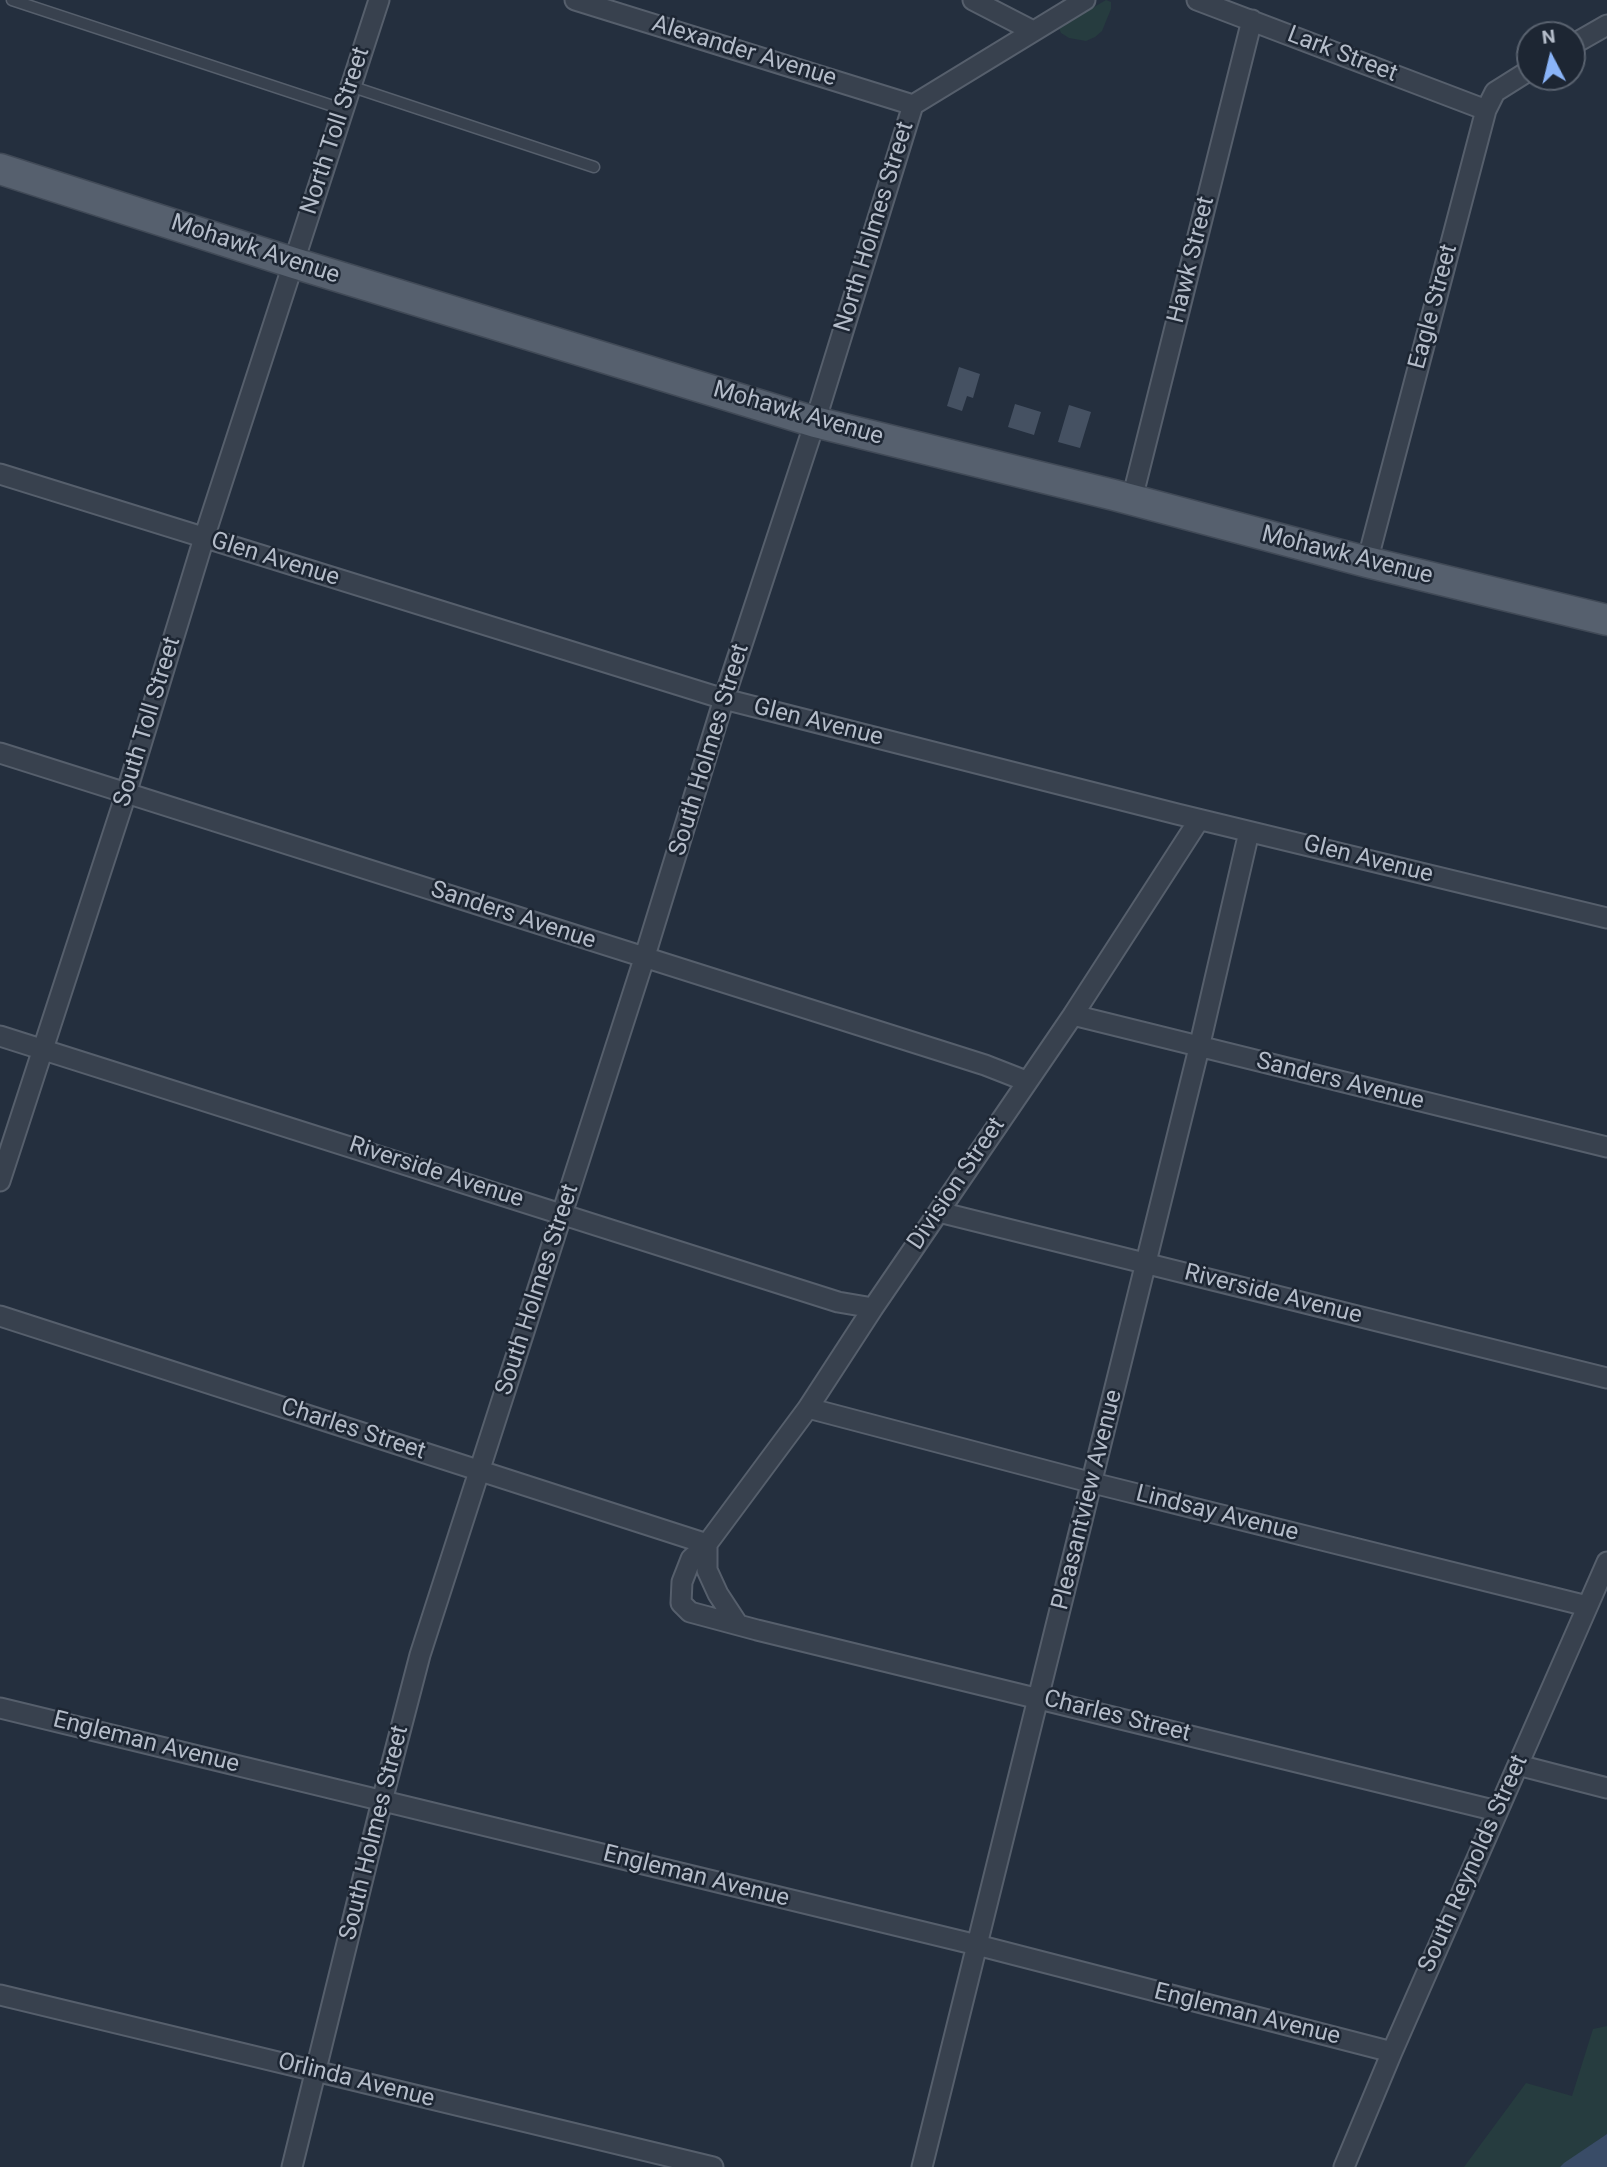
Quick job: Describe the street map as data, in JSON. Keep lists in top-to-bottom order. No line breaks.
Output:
{"streets":{"main road":["Mohawk Avenue"],"street":["Alexander Avenue","Lark Street","North Toll Street","North Holmes Street","Hawk Street","Eagle Street","Glen Avenue","South Toll Street","South Holmes Street","Sanders Avenue","Riverside Avenue","Division Street","Charles Street","Pleasantview Avenue","Lindsay Avenue","Engleman Avenue","South Reynolds Street","Orlinda Avenue"]},"crossings":[["Alexander Avenue","North Holmes Street"],["Lark Street","Hawk Street"],["Lark Street","Eagle Street"],["North Toll Street","Mohawk Avenue"],["North Toll Street","South Toll Street"],["North Holmes Street","Mohawk Avenue"],["North Holmes Street","South Holmes Street"],["Mohawk Avenue","Hawk Street"],["Mohawk Avenue","Eagle Street"],["Mohawk Avenue","South Toll Street"],["Mohawk Avenue","South Holmes Street"],["Glen Avenue","South Toll Street"],["Glen Avenue","South Holmes Street"],["Glen Avenue","Division Street"],["Glen Avenue","Pleasantview Avenue"],["South Toll Street","Sanders Avenue"],["South Toll Street","Riverside Avenue"],["South Holmes Street","Sanders Avenue"],["South Holmes Street","Riverside Avenue"],["South Holmes Street","Charles Street"],["South Holmes Street","Engleman Avenue"],["South Holmes Street","Orlinda Avenue"],["Sanders Avenue","Division Street"],["Sanders Avenue","Pleasantview Avenue"],["Riverside Avenue","Division Street"],["Riverside Avenue","Pleasantview Avenue"],["Division Street","Charles Street"],["Division Street","Lindsay Avenue"],["Charles Street","Pleasantview Avenue"],["Charles Street","South Reynolds Street"],["Pleasantview Avenue","Lindsay Avenue"],["Pleasantview Avenue","Engleman Avenue"],["Lindsay Avenue","South Reynolds Street"],["Engleman Avenue","South Reynolds Street"]],"north":"top"}
